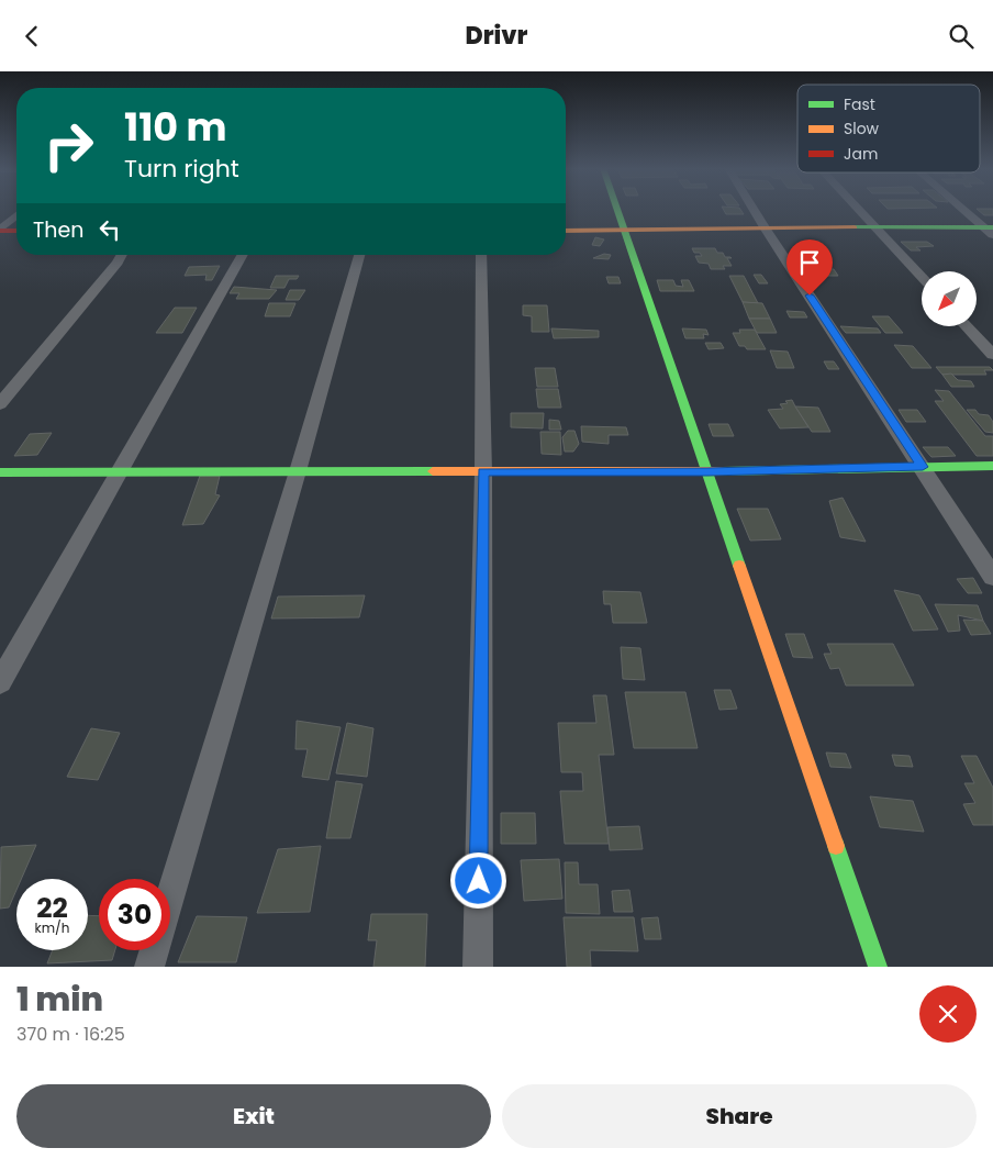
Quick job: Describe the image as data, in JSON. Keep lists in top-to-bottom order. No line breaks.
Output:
{"legend":["Fast","Slow","Jam"],"north":"bottom left","page":{"header":"Drivr","turn":["110 m","Turn right"],"then":"Then","speed":"22 km/h","limit":"30","heading":["1 min","370 m · 16:25"],"buttons":["Exit","Share"]}}
